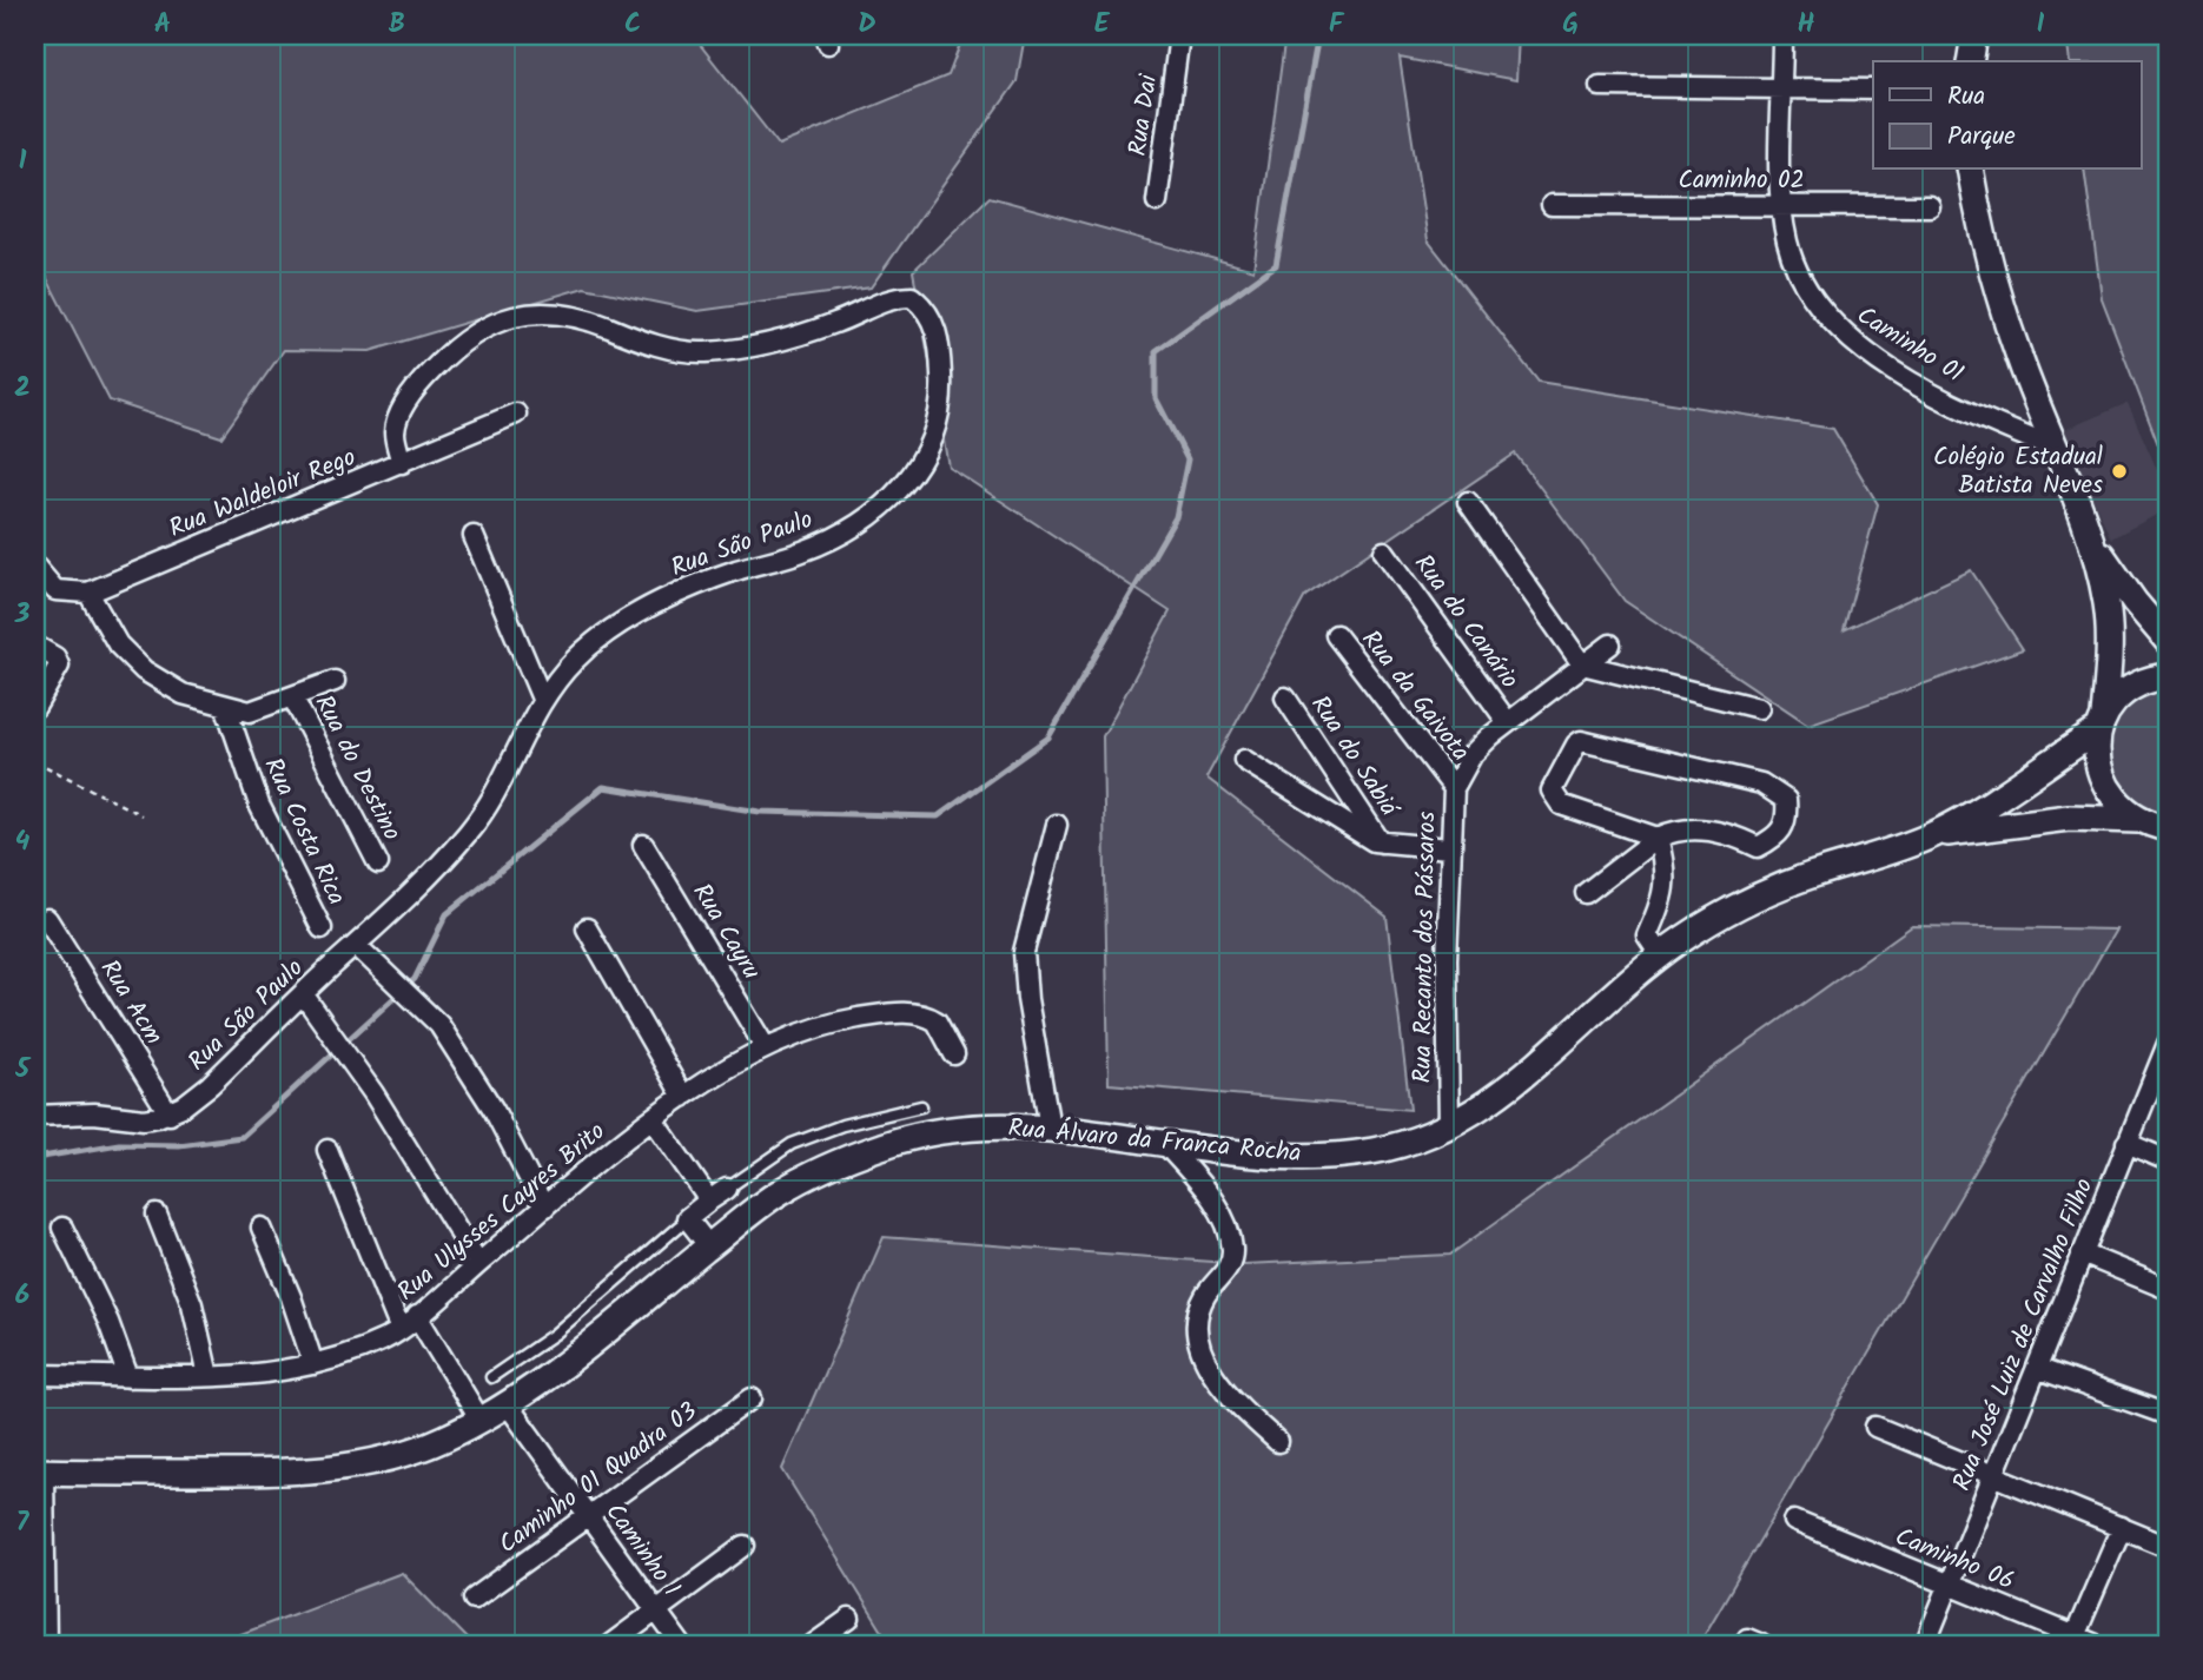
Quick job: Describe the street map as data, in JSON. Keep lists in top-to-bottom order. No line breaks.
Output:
{"streets":{"main road":["Rua Álvaro da Franca Rocha"],"street":["Rua Dai","Caminho 02","Caminho 01","Rua Waldeloir Rego","Rua São Paulo","Rua do Canário","Rua da Gaivota","Rua do Sabiá","Rua do Destino","Rua Costa Rica","Rua Cayru","Rua Recanto dos Pássaros","Rua Acm","Rua Ulysses Cayres Brito","Rua José Luiz de Carvalho Filho","Caminho 01 Quadra 03","Caminho 1","Caminho 06"]},"crossings":[["Caminho 02","Caminho 01"],["Rua Waldeloir Rego","Rua São Paulo"],["Rua São Paulo","Rua Acm"],["Rua do Canário","Rua Recanto dos Pássaros"],["Rua da Gaivota","Rua Recanto dos Pássaros"],["Rua Cayru","Rua Ulysses Cayres Brito"],["Rua Recanto dos Pássaros","Rua Álvaro da Franca Rocha"],["Rua Álvaro da Franca Rocha","Caminho 1"],["Rua José Luiz de Carvalho Filho","Caminho 06"],["Caminho 01 Quadra 03","Caminho 1"]],"places":["Colégio Estadual Batista Neves"],"legend":["Rua","Parque"],"grid":{"columns":["A","B","C","D","E","F","G","H","I"],"rows":["1","2","3","4","5","6","7"]}}
